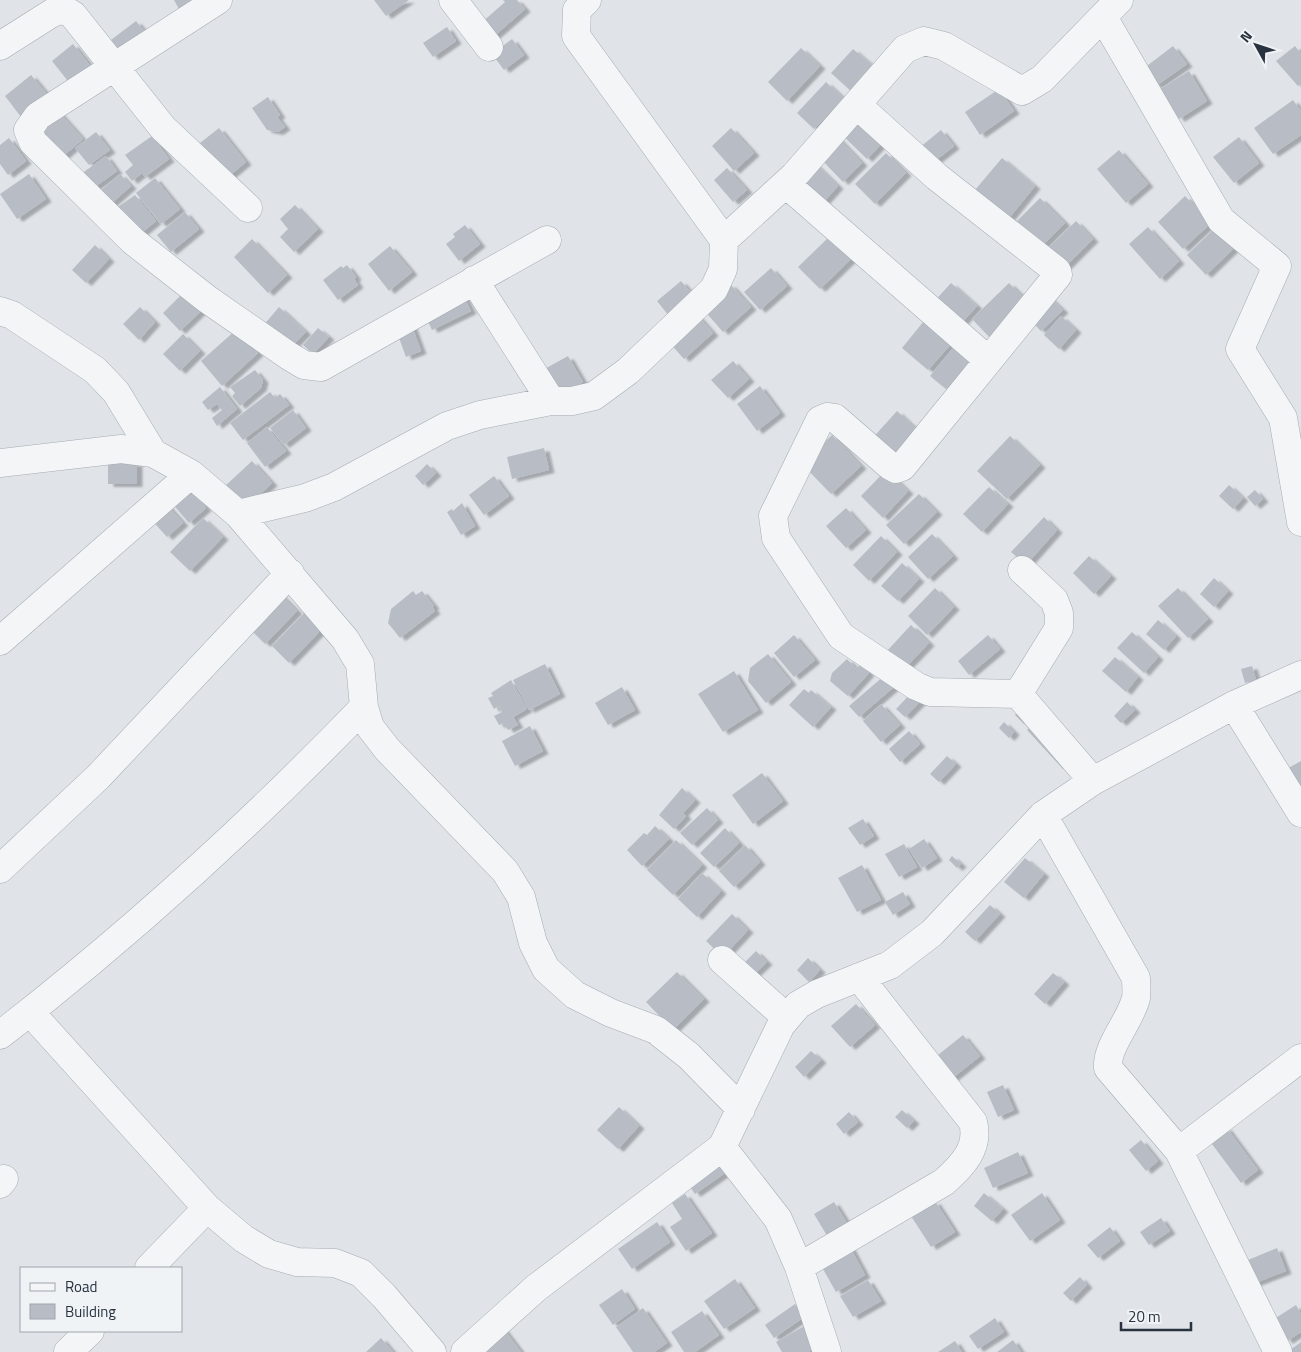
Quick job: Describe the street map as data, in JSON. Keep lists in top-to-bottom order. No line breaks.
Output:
{"legend":["Road","Building"],"scale_bar":"20 m","north":"top left"}
